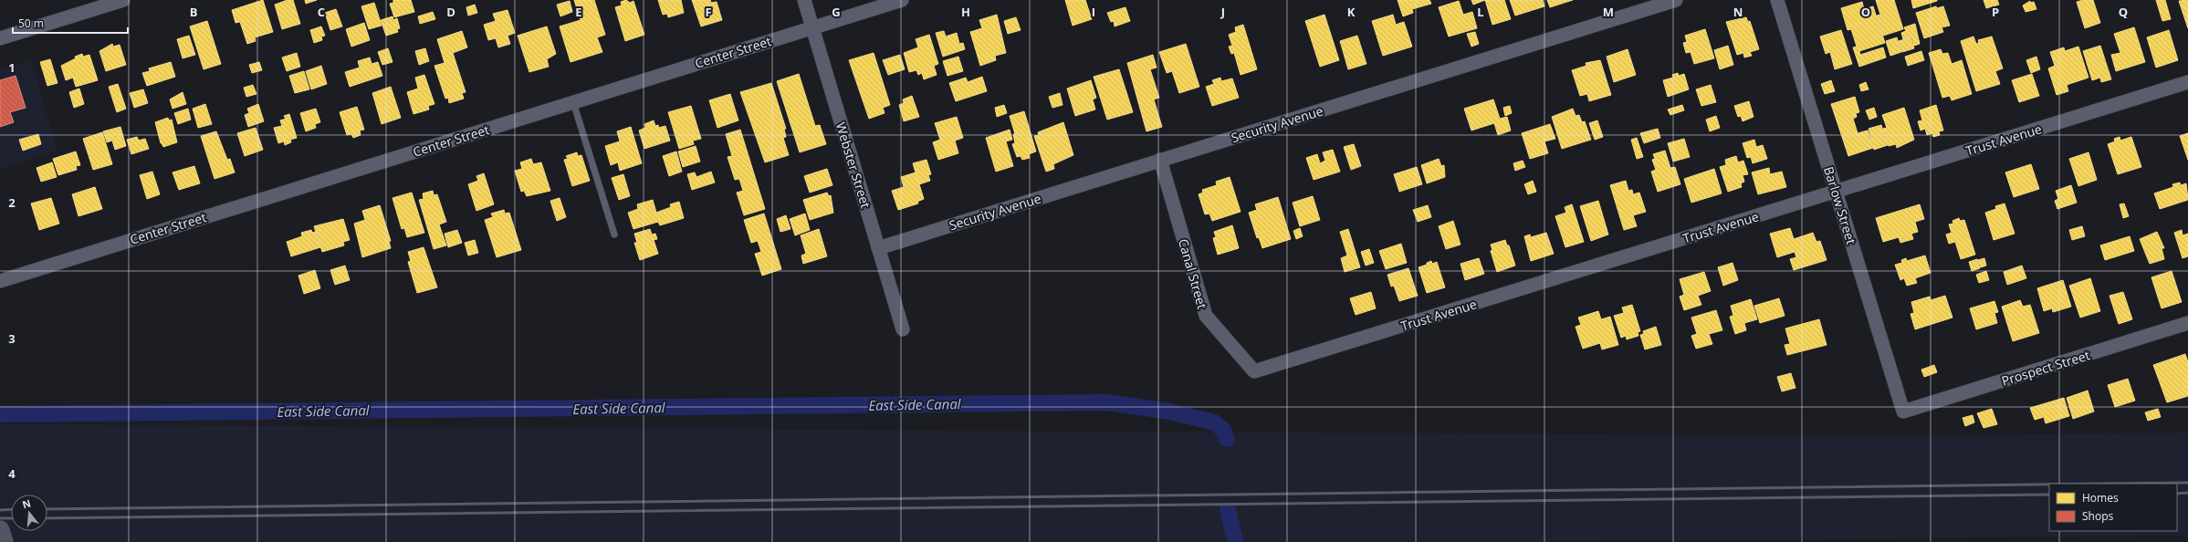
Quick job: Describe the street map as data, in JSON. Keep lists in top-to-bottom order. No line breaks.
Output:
{"streets":{"street":["Center Street","Security Avenue","Trust Avenue","Webster Street","Barlow Street","Canal Street","Prospect Street"]},"crossings":[["Center Street","Webster Street"],["Security Avenue","Webster Street"],["Security Avenue","Canal Street"],["Trust Avenue","Barlow Street"],["Trust Avenue","Canal Street"],["Barlow Street","Prospect Street"]],"water":["East Side Canal"],"legend":["Homes","Shops"],"scale_bar":"50 m","north":"top","grid":{"columns":["B","C","D","E","F","G","H","I","J","K","L","M","N","O","P","Q"],"rows":["1","2","3","4"]}}
